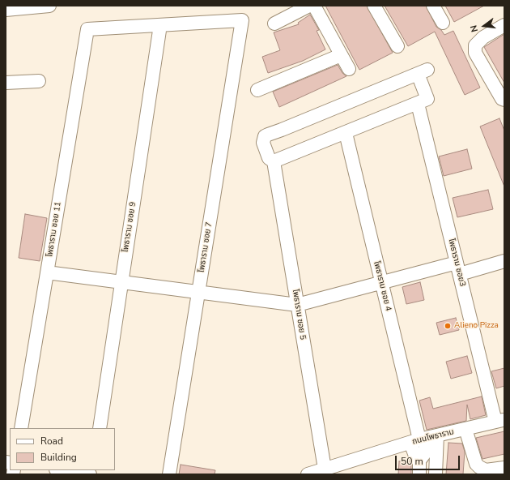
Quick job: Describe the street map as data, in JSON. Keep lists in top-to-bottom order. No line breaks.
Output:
{"streets":{"street":["โพธาราม ซอย 9","โพธาราม ซอย 11","โพธาราม ซอย 7","โพธาราม ซอย3","โพธาราม ซอย 4","โพธาราม ซอย 5","ถนนโพธาราม"]},"crossings":[["โพธาราม ซอย 9","โพธาราม ซอย 11"],["โพธาราม ซอย 9","โพธาราม ซอย 7"],["โพธาราม ซอย 11","โพธาราม ซอย 7"],["โพธาราม ซอย3","ถนนโพธาราม"],["โพธาราม ซอย 4","ถนนโพธาราม"],["โพธาราม ซอย 5","ถนนโพธาราม"]],"places":["Alieno Pizza"],"legend":["Road","Building"],"scale_bar":"50 m","north":"left"}
